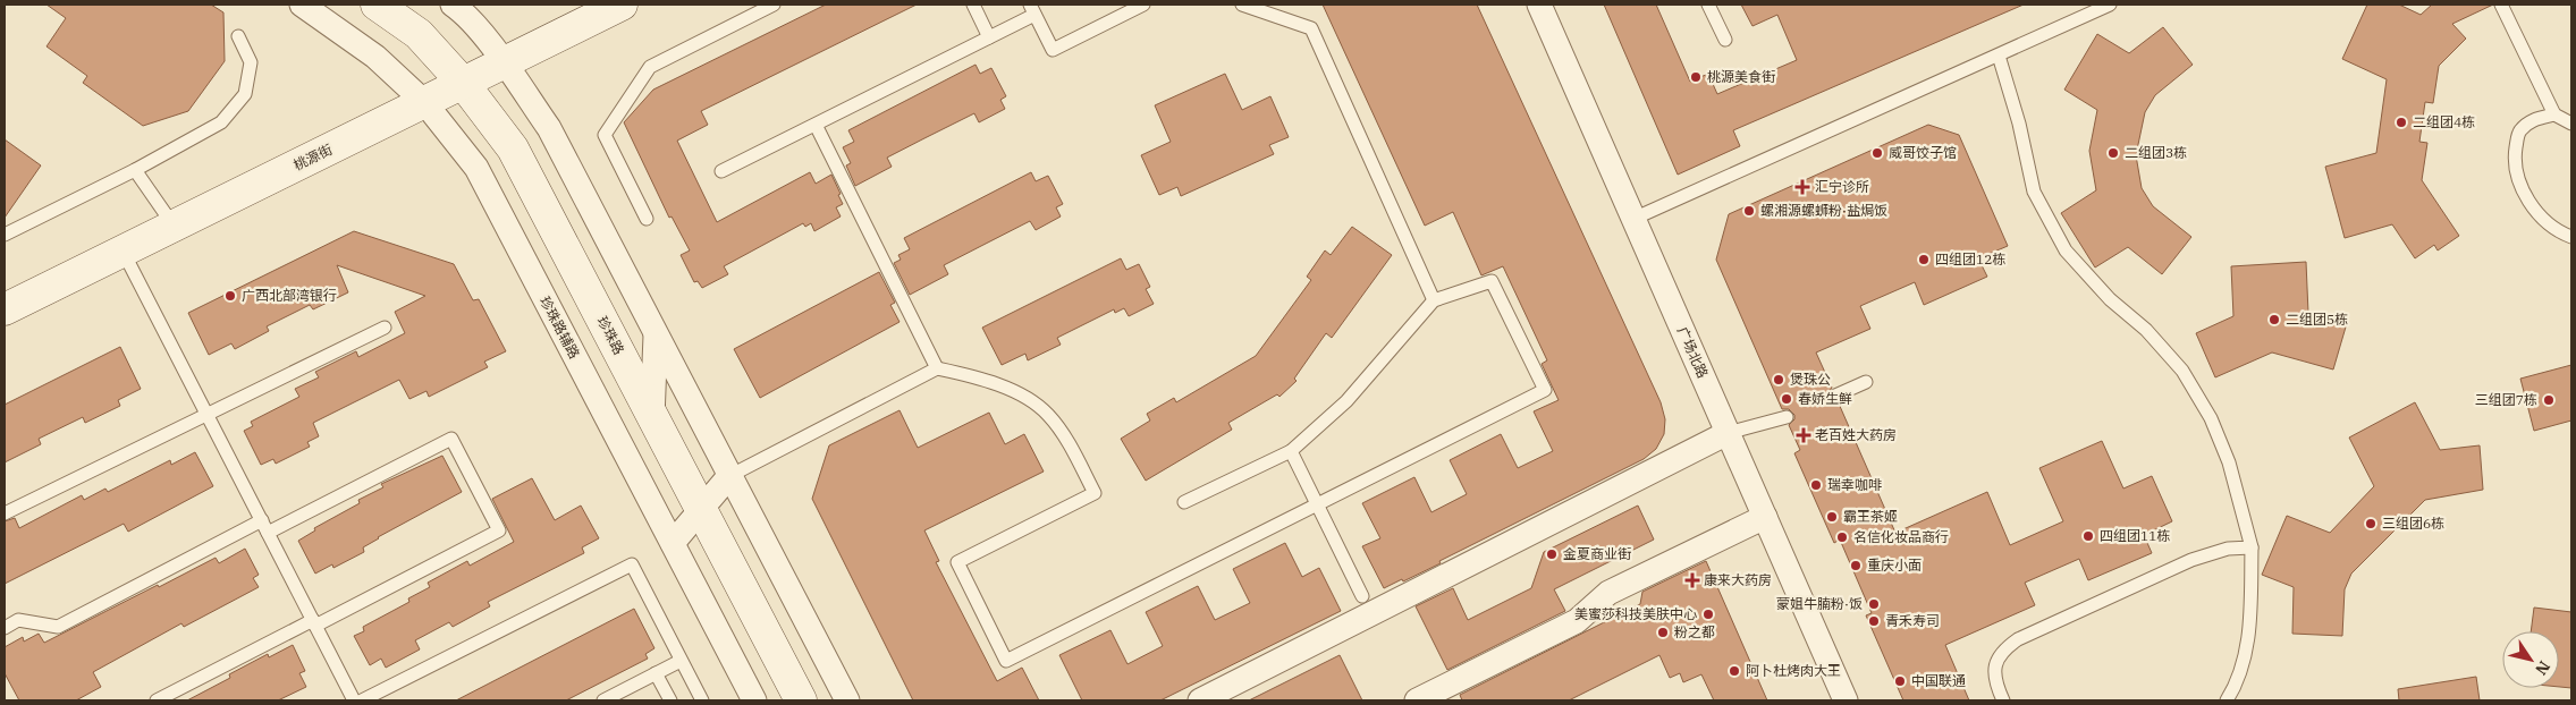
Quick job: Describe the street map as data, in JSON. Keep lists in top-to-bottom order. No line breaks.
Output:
{"streets":{"street":["桃源街","珍珠路辅路","珍珠路","广场北路"]},"crossings":[["桃源街","珍珠路辅路"],["桃源街","珍珠路"]],"places":{"other":["桃源美食街","二组团4栋","威哥饺子馆","二组团3栋","螺湘源螺蛳粉·盐焗饭","四组团12栋","广西北部湾银行","二组团5栋","煲珠公","春娇生鲜","三组团7栋","瑞幸咖啡","霸王茶姬","三组团6栋","四组团11栋","名信化妆品商行","金夏商业街","重庆小面","蒙姐牛腩粉·饭","美蜜莎科技美肤中心","青禾寿司","粉之都","阿卜杜烤肉大王","中国联通"],"health":["汇宁诊所","老百姓大药房","康来大药房"]},"north":"bottom right"}
